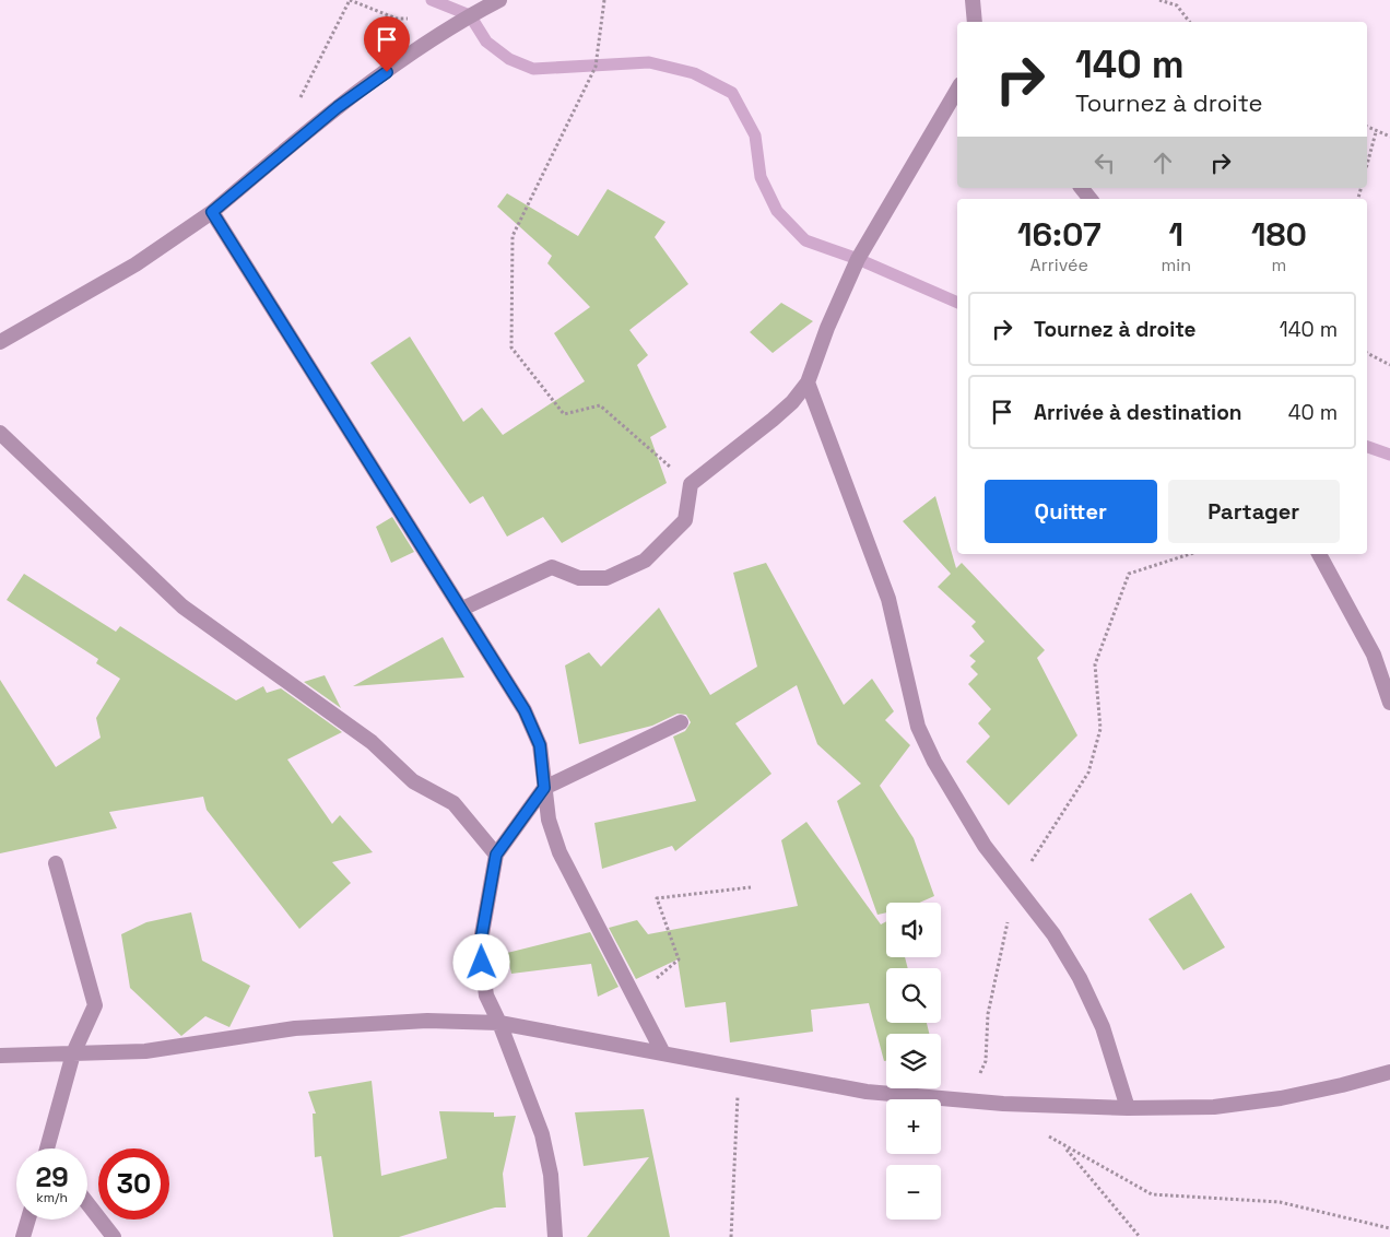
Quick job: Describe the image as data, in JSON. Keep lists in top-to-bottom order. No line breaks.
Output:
{"page":{"turn":["140 m","Tournez à droite"],"eta":["16:07","Arrivée","1","min","180","m"],"list":[{"name":"Tournez à droite","value":"140 m"},{"name":"Arrivée à destination","value":"40 m"}],"buttons":["Quitter","Partager"],"map_buttons":["+","−"],"speed":"29 km/h","limit":"30"}}
